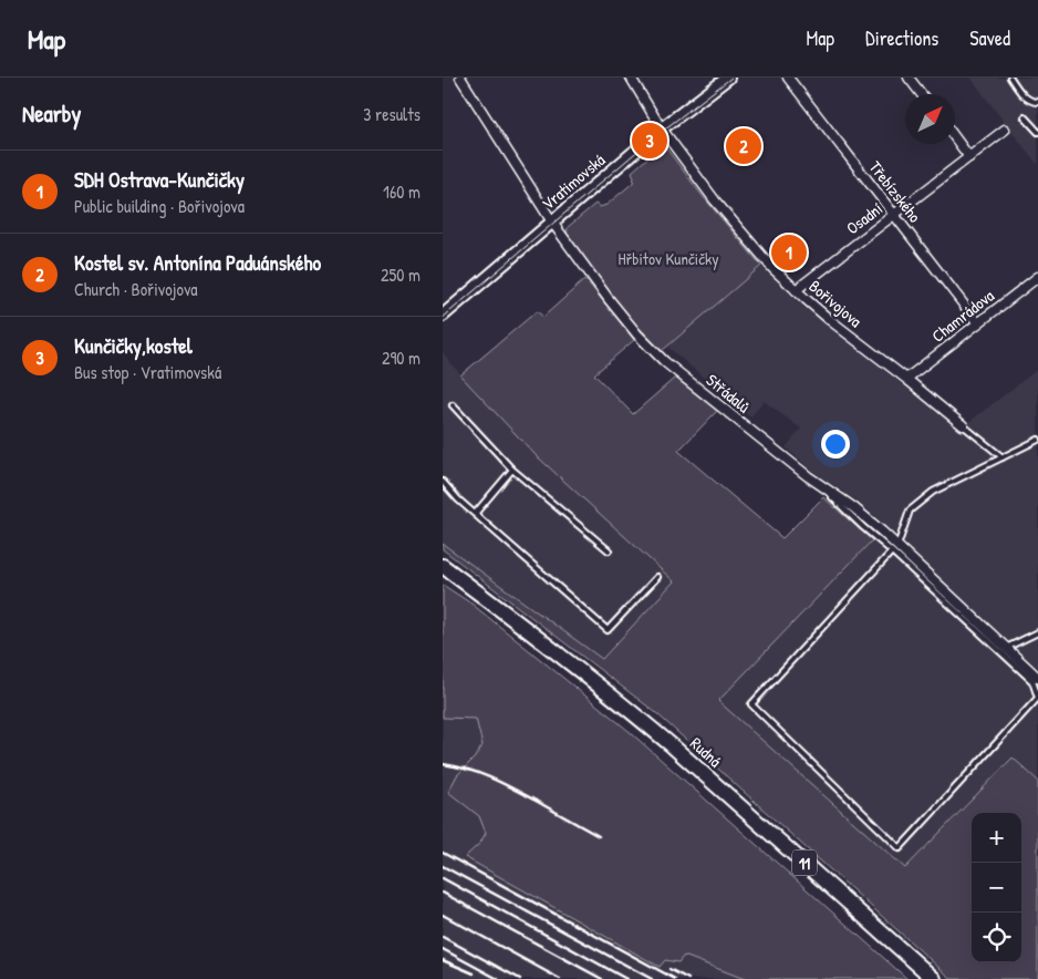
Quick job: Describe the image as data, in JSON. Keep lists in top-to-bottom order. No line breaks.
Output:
{"streets":{"main road":["Rudná","11"],"street":["Vratimovská","Třebízského","Osadní","Bořivojova","Chamrádova","Střádalů"]},"crossings":[["Vratimovská","Bořivojova"],["Vratimovská","Střádalů"],["Třebízského","Osadní"],["Třebízského","Chamrádova"],["Osadní","Bořivojova"],["Bořivojova","Chamrádova"]],"parks":["Hřbitov Kunčičky"],"north":"top right","page":{"header":"Map","nav":["Map","Directions","Saved"],"heading":["Nearby","3 results"],"pins":["3","2","1"],"list":[{"mark":"1","name":"SDH Ostrava-Kunčičky","note":"Public building · Bořivojova","value":"160 m"},{"mark":"2","name":"Kostel sv. Antonína Paduánského","note":"Church · Bořivojova","value":"250 m"},{"mark":"3","name":"Kunčičky,kostel","note":"Bus stop · Vratimovská","value":"290 m"}],"map_buttons":["+","−"]}}
